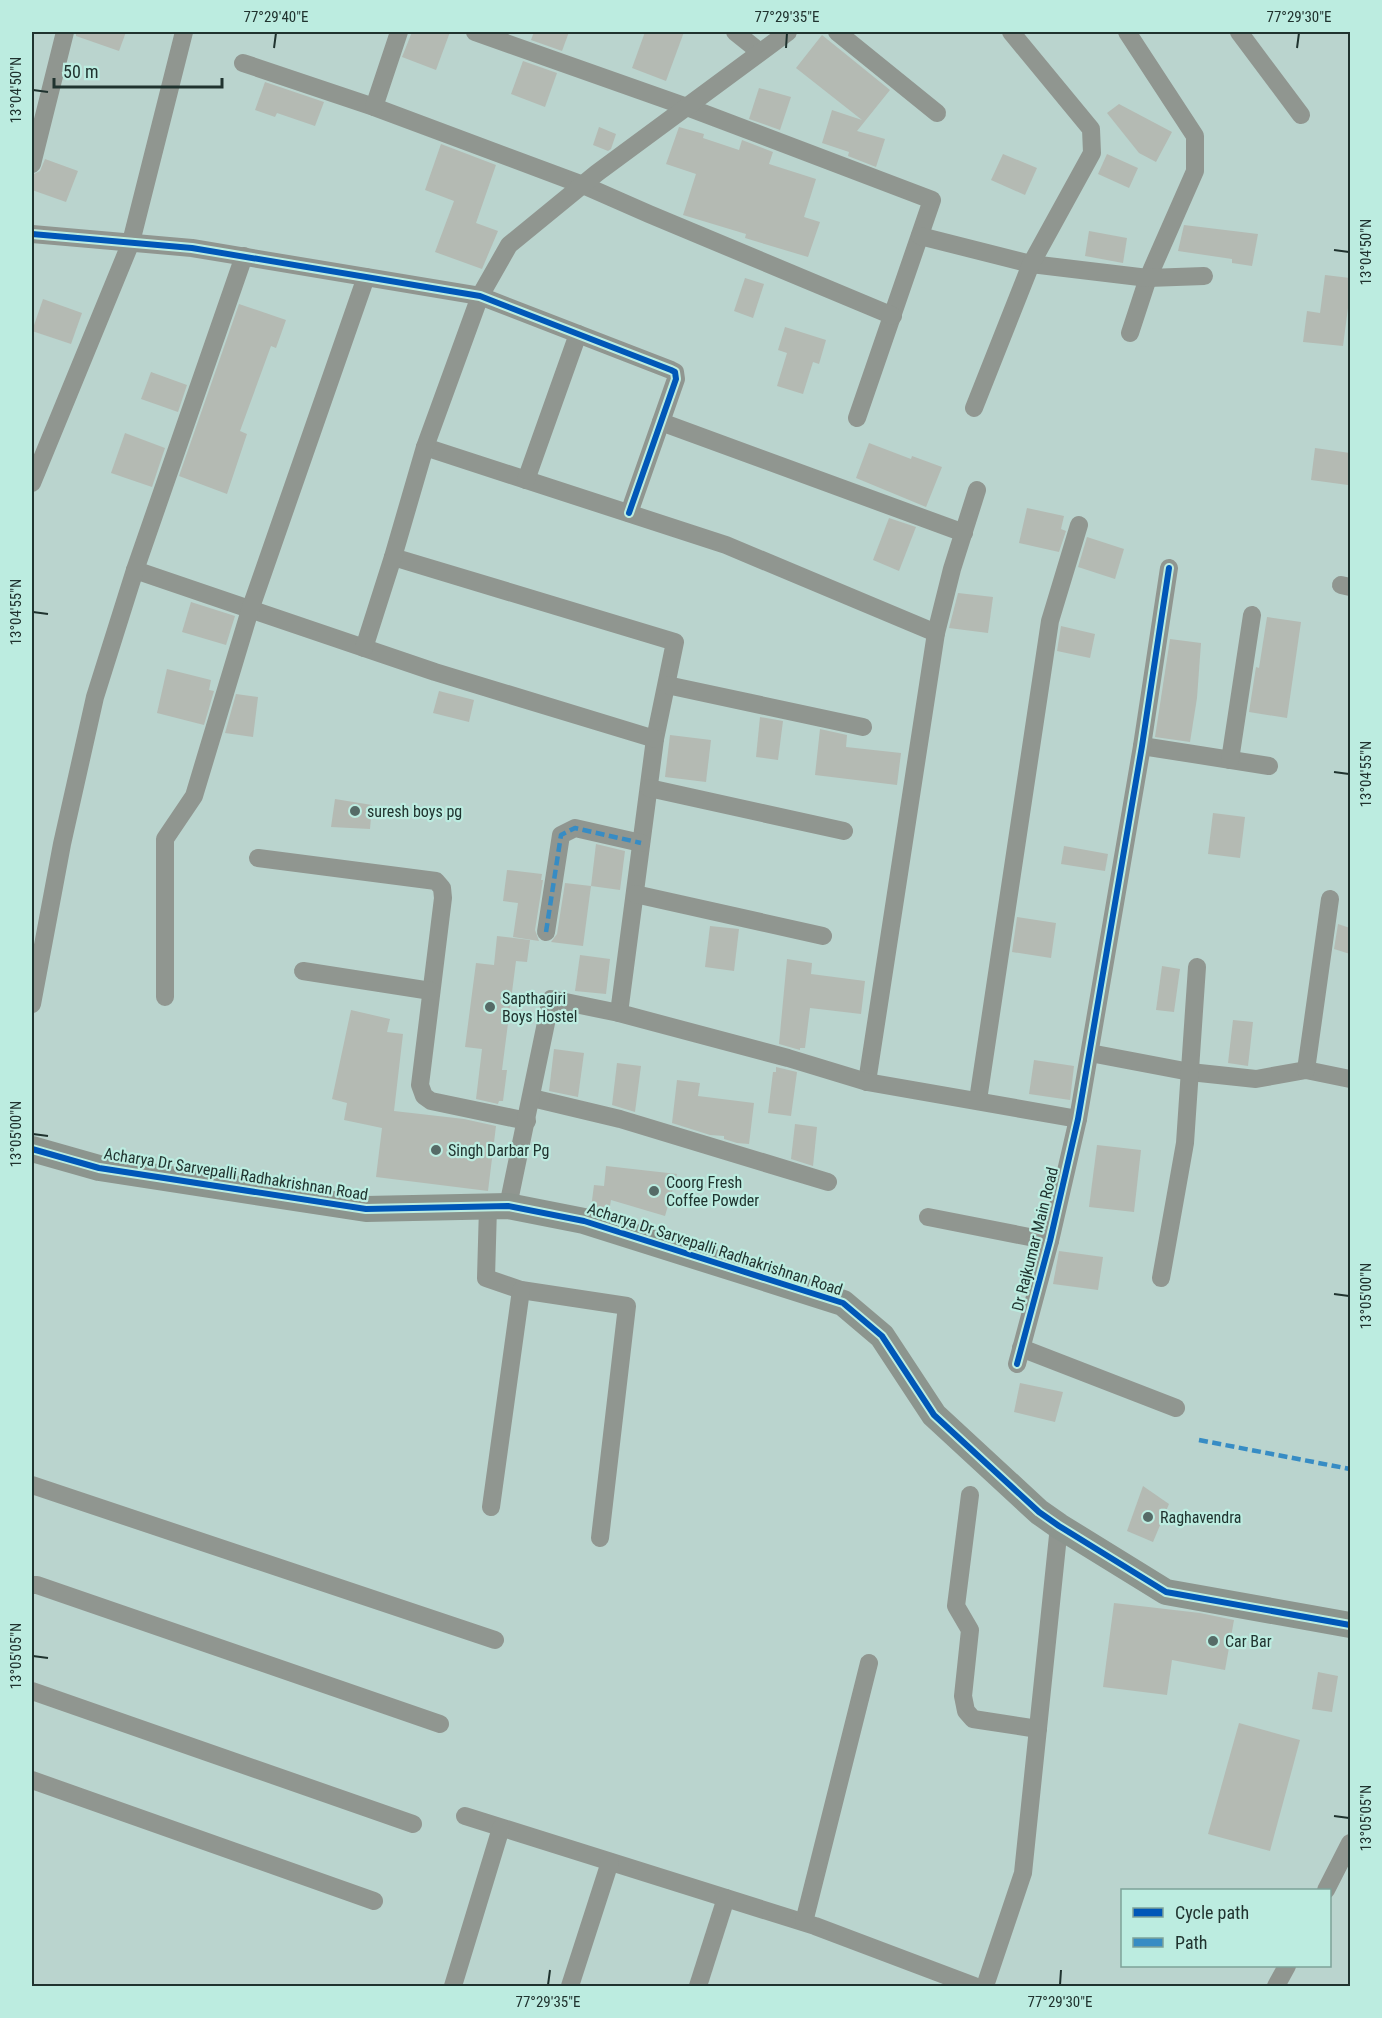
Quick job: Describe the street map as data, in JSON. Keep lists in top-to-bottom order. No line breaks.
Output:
{"streets":{"street":["Acharya Dr Sarvepalli Radhakrishnan Road","Dr Rajkumar Main Road"]},"places":["suresh boys pg","Sapthagiri Boys Hostel","Singh Darbar Pg","Coorg Fresh Coffee Powder","Raghavendra","Car Bar"],"legend":["Cycle path","Path"],"scale_bar":"50 m","coordinates":["77°29'40\"E","77°29'35\"E","77°29'30\"E","13°04'50\"N","13°04'55\"N","13°05'00\"N","13°05'05\"N"]}
